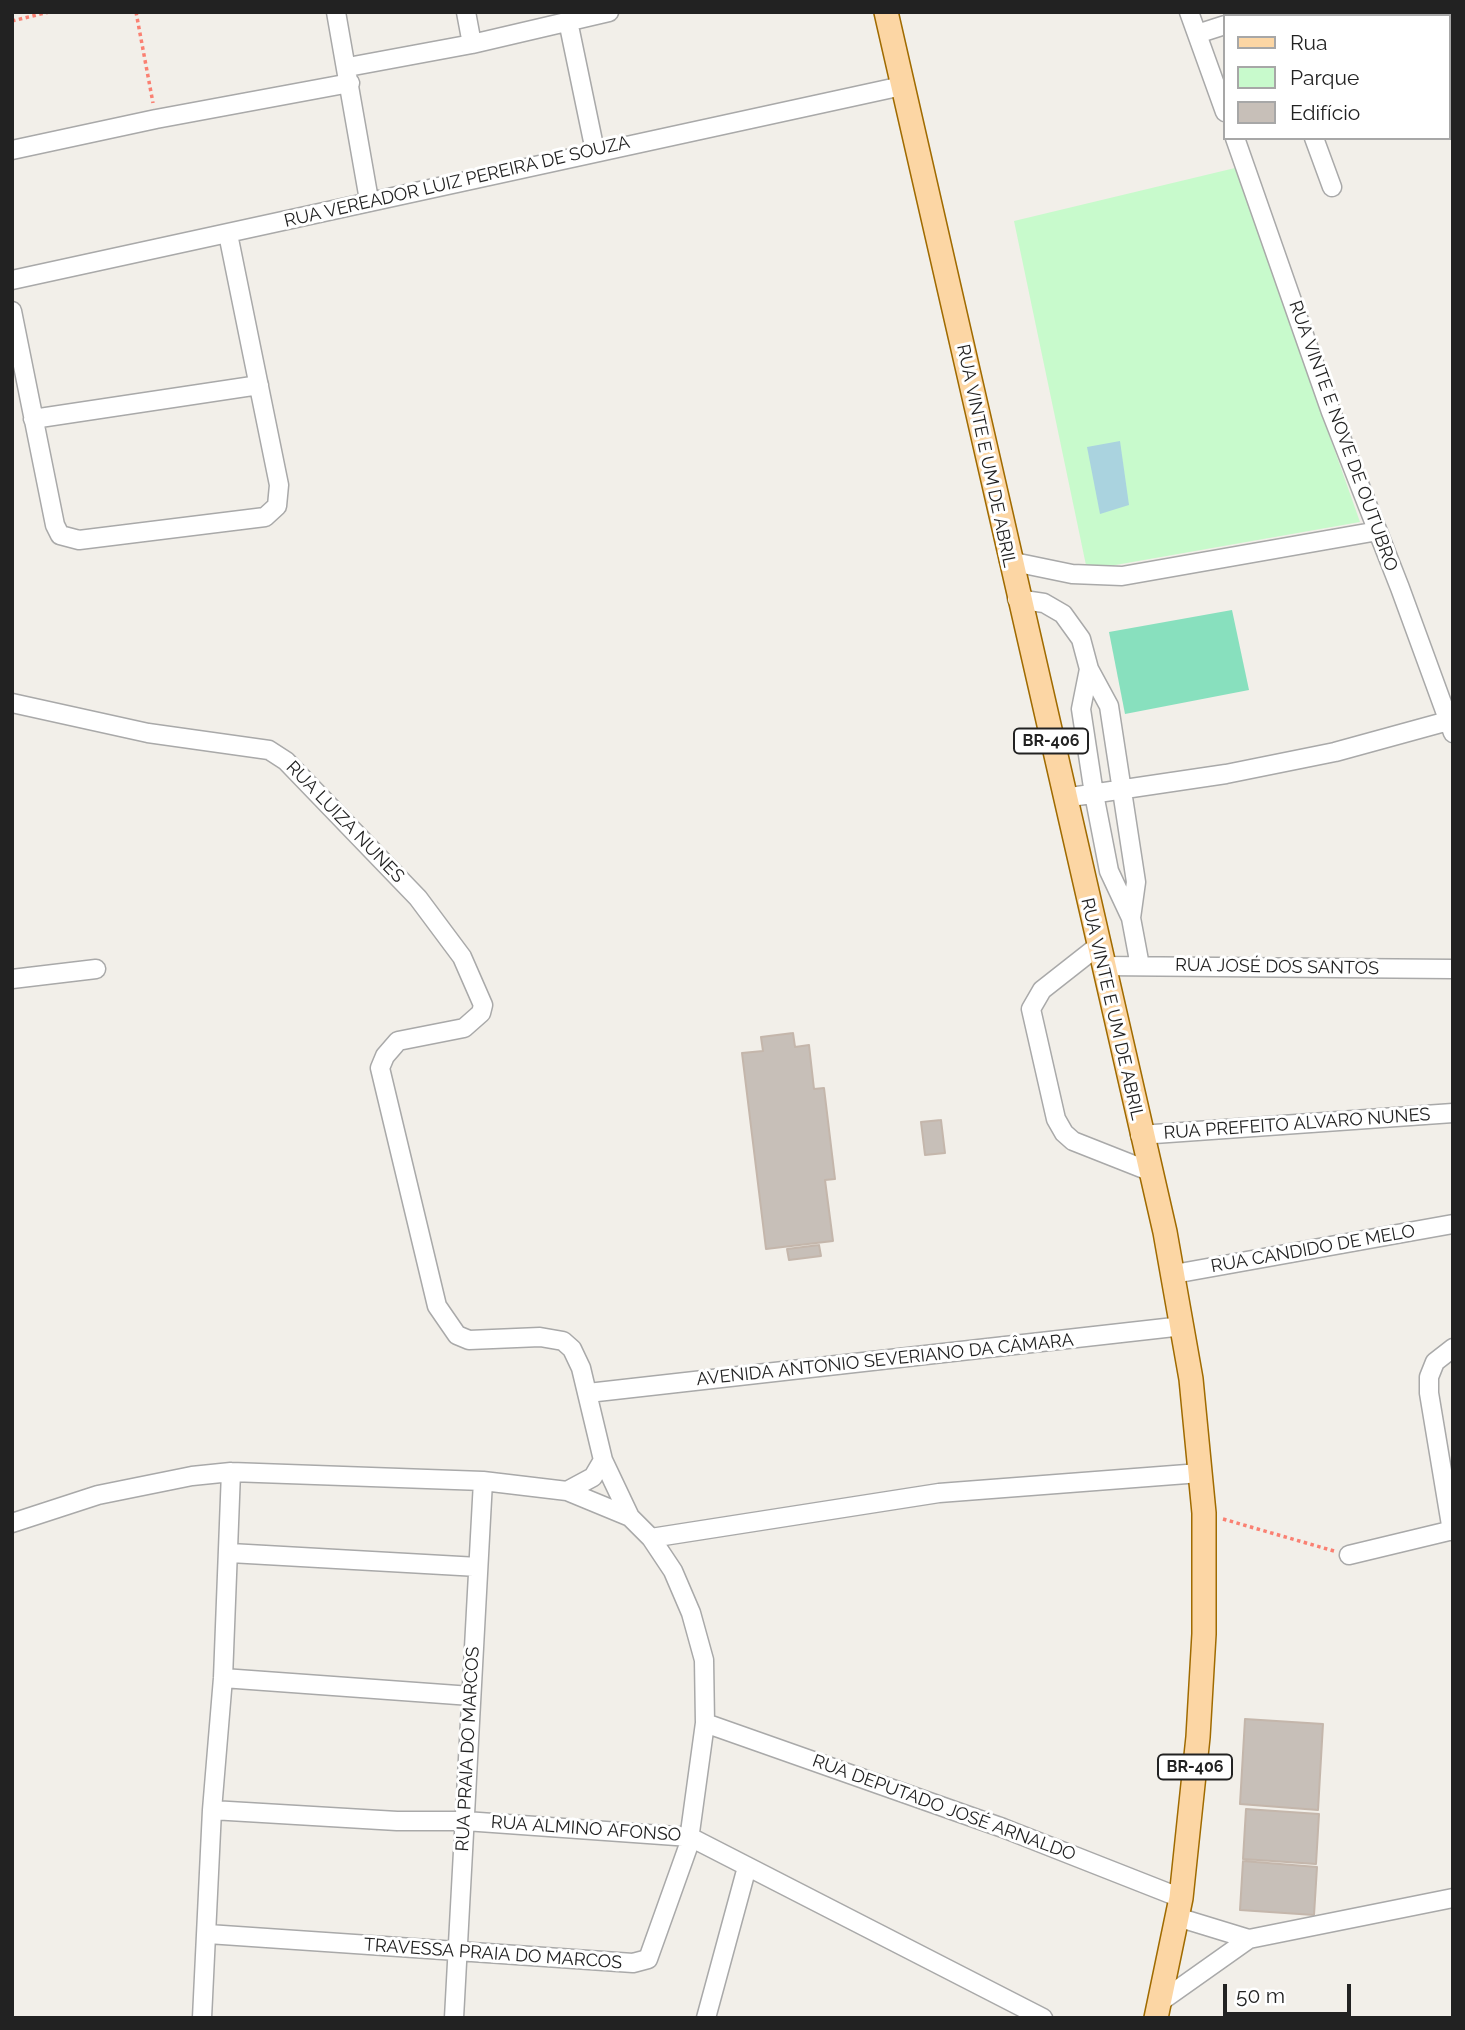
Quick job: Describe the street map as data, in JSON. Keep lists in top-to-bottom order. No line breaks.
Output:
{"streets":{"main road":["RUA VINTE E UM DE ABRIL","BR-406"],"street":["RUA VEREADOR LUIZ PEREIRA DE SOUZA","RUA VINTE E NOVE DE OUTUBRO","RUA LUIZA NUNES","RUA JOSÉ DOS SANTOS","RUA PREFEITO ALVARO NUNES","RUA CANDIDO DE MELO","AVENIDA ANTONIO SEVERIANO DA CÂMARA","RUA PRAIA DO MARCOS","RUA DEPUTADO JOSÉ ARNALDO","RUA ALMINO AFONSO","TRAVESSA PRAIA DO MARCOS"]},"crossings":[["RUA VEREADOR LUIZ PEREIRA DE SOUZA","RUA VINTE E UM DE ABRIL"],["RUA VINTE E UM DE ABRIL","RUA JOSÉ DOS SANTOS"],["RUA VINTE E UM DE ABRIL","RUA PREFEITO ALVARO NUNES"],["RUA VINTE E UM DE ABRIL","RUA CANDIDO DE MELO"],["RUA VINTE E UM DE ABRIL","AVENIDA ANTONIO SEVERIANO DA CÂMARA"],["RUA VINTE E UM DE ABRIL","RUA DEPUTADO JOSÉ ARNALDO"],["RUA LUIZA NUNES","AVENIDA ANTONIO SEVERIANO DA CÂMARA"],["RUA PRAIA DO MARCOS","RUA ALMINO AFONSO"],["RUA PRAIA DO MARCOS","TRAVESSA PRAIA DO MARCOS"],["RUA ALMINO AFONSO","TRAVESSA PRAIA DO MARCOS"]],"legend":["Rua","Parque","Edifício"],"scale_bar":"50 m"}
